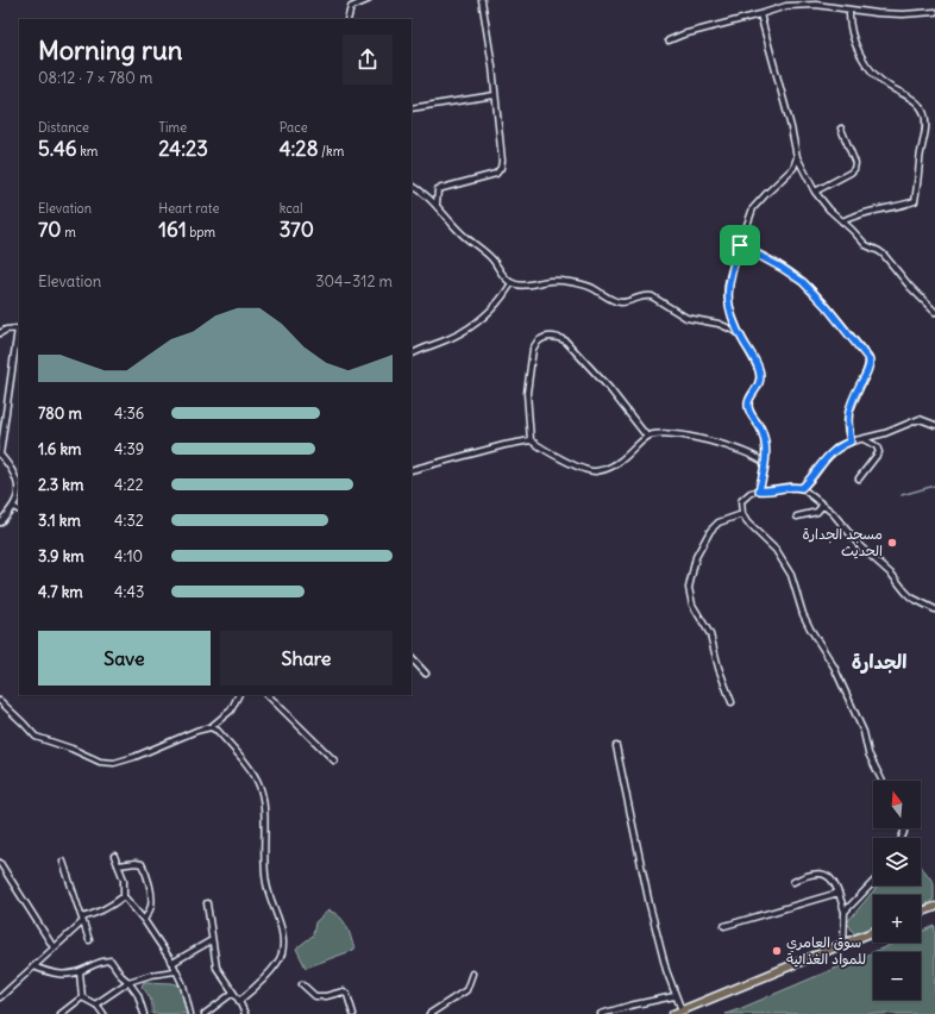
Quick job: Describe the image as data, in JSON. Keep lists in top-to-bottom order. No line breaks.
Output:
{"districts":["الجدارة"],"places":["مسجد الجدارة الحديث","سوق العامري للمواد الغذائية"],"north":"top","page":{"heading":["Morning run","08:12 · 7 × 780 m"],"stats":[["Distance","5.46 km"],["Time","24:23"],["Pace","4:28 /km"],["Elevation","70 m"],["Heart rate","161 bpm"],["kcal","370"]],"chart":["Elevation","304–312 m"],"list":[{"name":"780 m","note":"4:36"},{"name":"1.6 km","note":"4:39"},{"name":"2.3 km","note":"4:22"},{"name":"3.1 km","note":"4:32"},{"name":"3.9 km","note":"4:10"},{"name":"4.7 km","note":"4:43"}],"buttons":["Save","Share"],"map_buttons":["+","−"]}}
